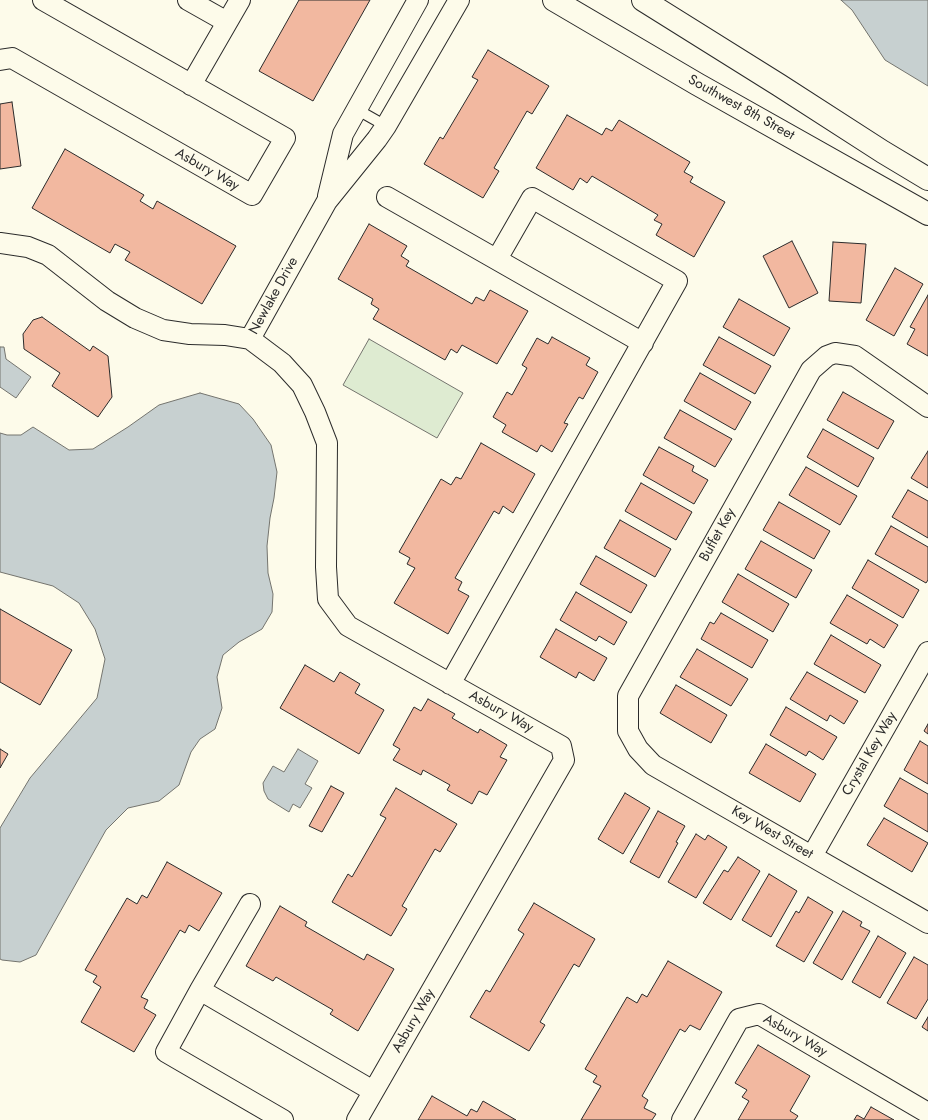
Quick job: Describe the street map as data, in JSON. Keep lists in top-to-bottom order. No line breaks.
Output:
{"streets":{"street":["Southwest 8th Street","Asbury Way","Newlake Drive","Buffet Key","Crystal Key Way","Key West Street"]},"crossings":[["Asbury Way","Newlake Drive"],["Buffet Key","Key West Street"],["Crystal Key Way","Key West Street"]]}
